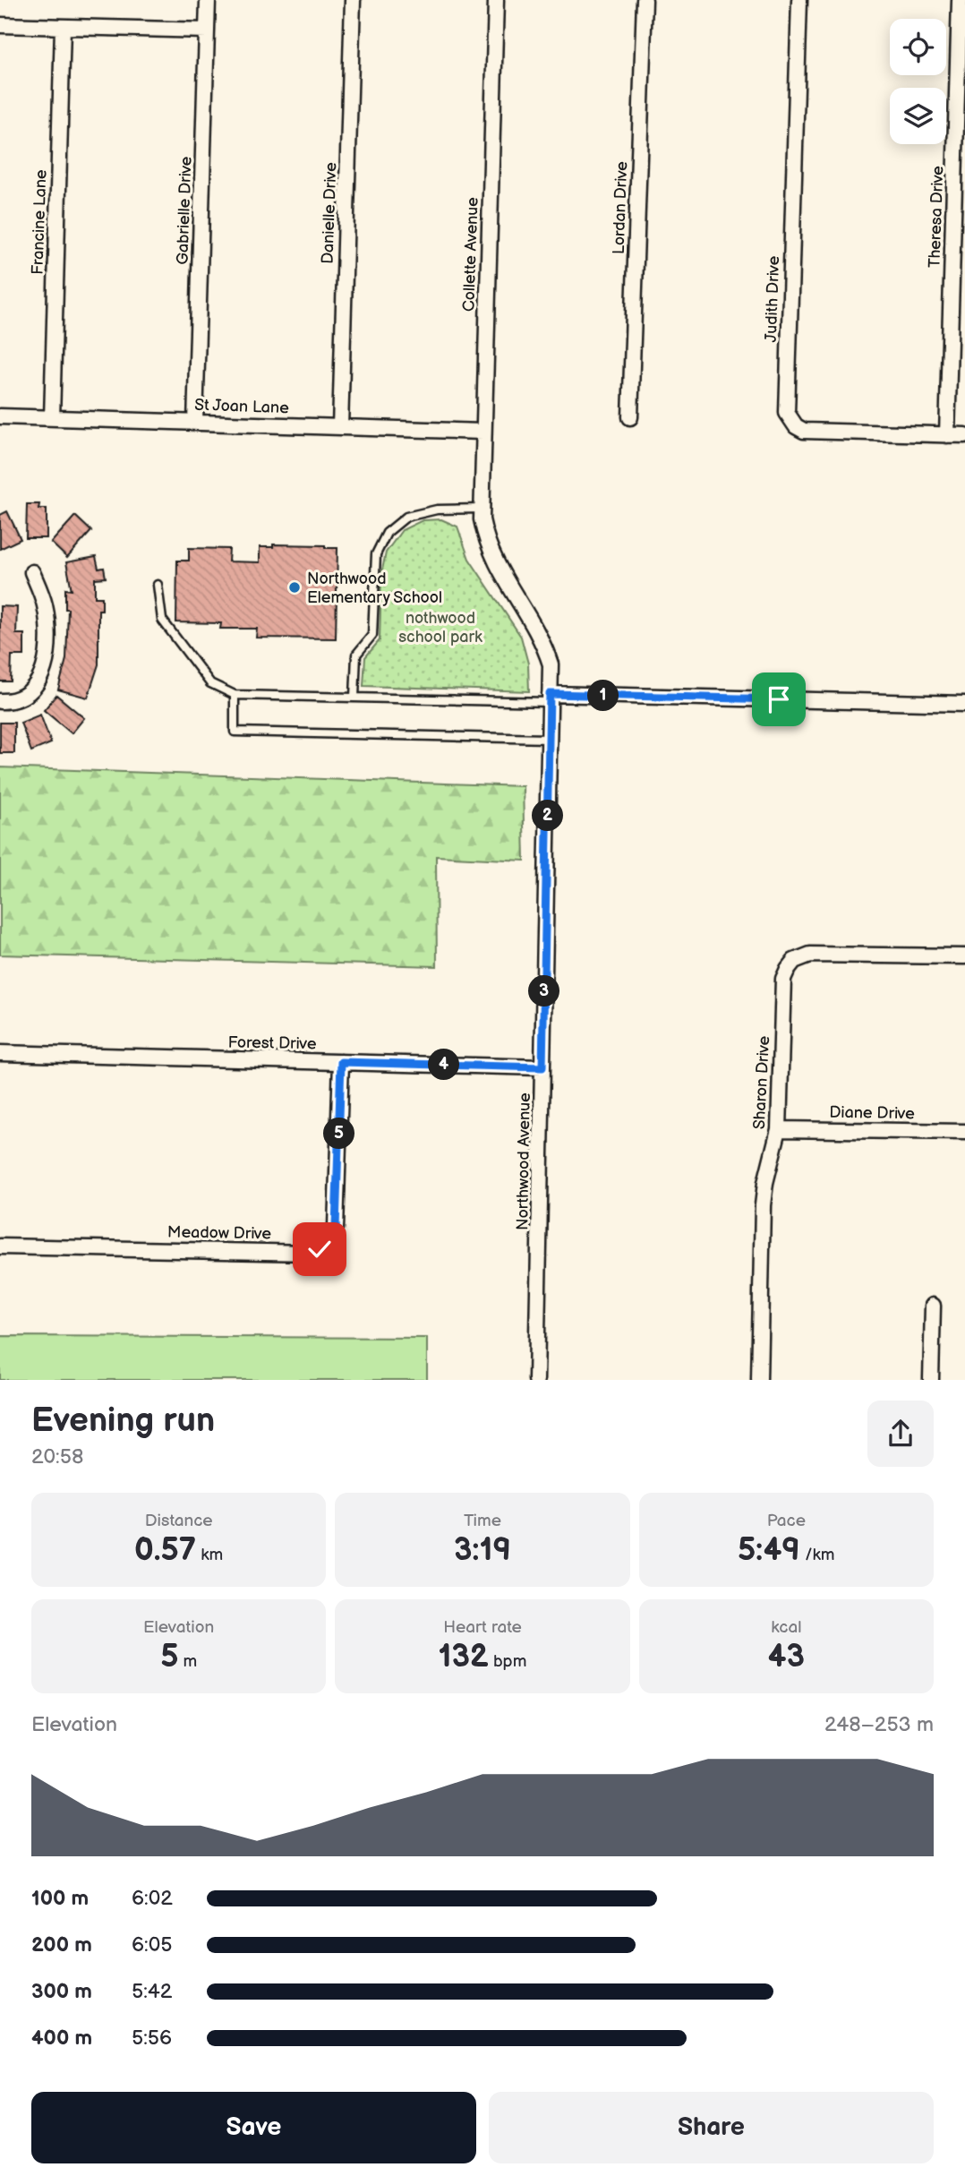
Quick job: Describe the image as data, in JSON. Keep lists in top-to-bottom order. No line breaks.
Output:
{"streets":{"street":["Lordan Drive","Gabrielle Drive","Danielle Drive","Theresa Drive","Francine Lane","Collette Avenue","Judith Drive","St Joan Lane","Forest Drive","Sharon Drive","Diane Drive","Northwood Avenue","Meadow Drive"]},"crossings":[["Gabrielle Drive","St Joan Lane"],["Danielle Drive","St Joan Lane"],["Theresa Drive","Judith Drive"],["Francine Lane","St Joan Lane"],["Collette Avenue","St Joan Lane"],["Collette Avenue","Northwood Avenue"],["Forest Drive","Northwood Avenue"],["Forest Drive","Meadow Drive"],["Sharon Drive","Diane Drive"]],"parks":["nothwood school park"],"places":["Northwood Elementary School"],"page":{"pins":["1","2","3","4","5"],"heading":["Evening run","20:58"],"stats":[["Distance","0.57 km"],["Time","3:19"],["Pace","5:49 /km"],["Elevation","5 m"],["Heart rate","132 bpm"],["kcal","43"]],"chart":["Elevation","248–253 m"],"list":[{"name":"100 m","note":"6:02"},{"name":"200 m","note":"6:05"},{"name":"300 m","note":"5:42"},{"name":"400 m","note":"5:56"}],"buttons":["Save","Share"]}}
